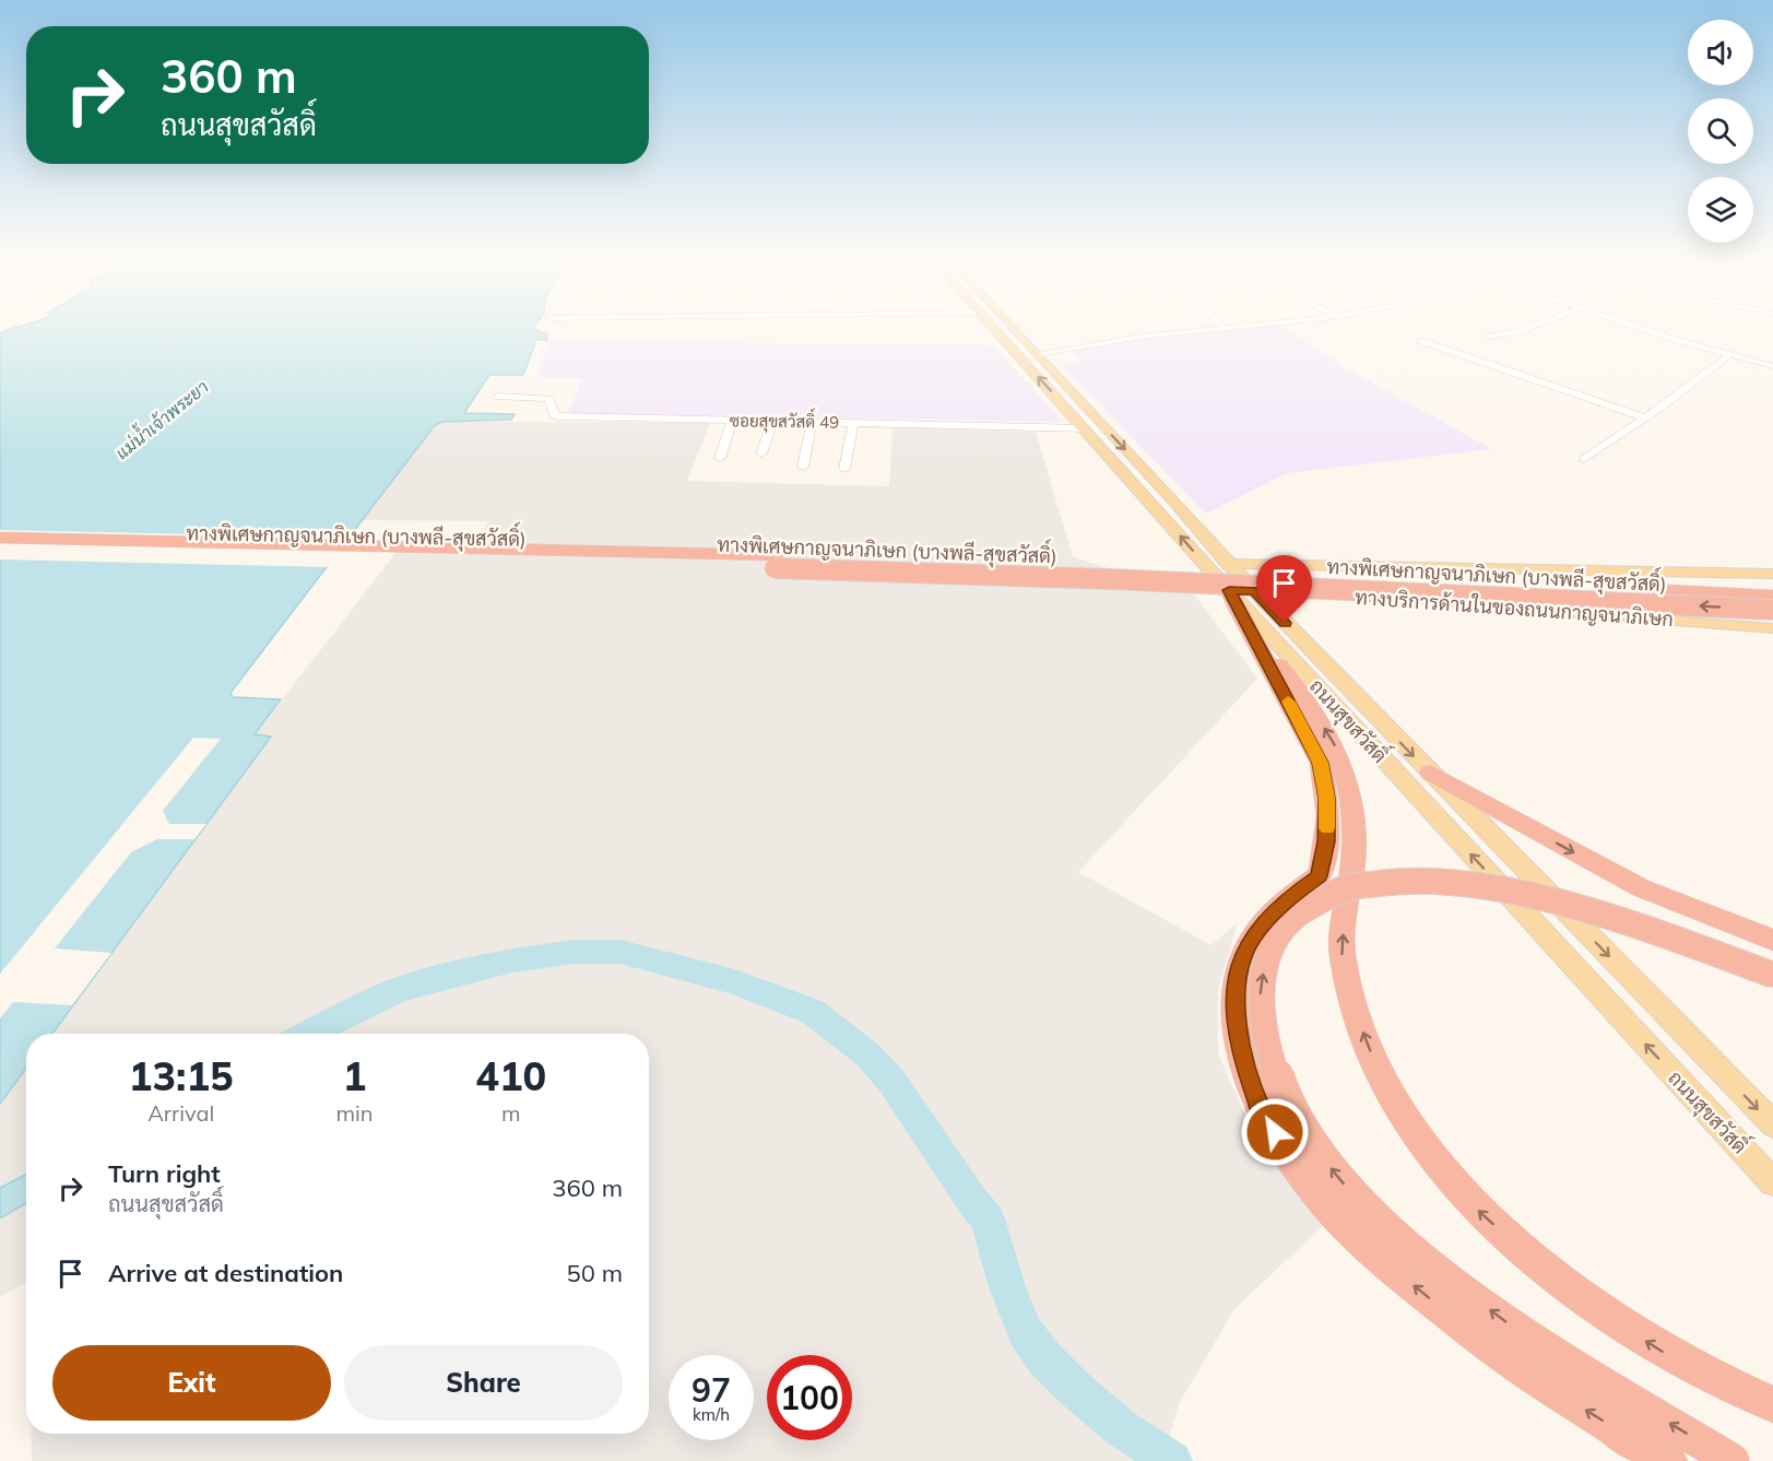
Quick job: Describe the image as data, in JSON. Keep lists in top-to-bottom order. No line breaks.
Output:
{"streets":{"highway":["ทางพิเศษกาญจนาภิเษก (บางพลี-สุขสวัสดิ์)"],"main road":["ทางบริการด้านในของถนนกาญจนาภิเษก","ถนนสุขสวัสดิ์"],"street":["ซอยสุขสวัสดิ์ 49"]},"crossings":[["ซอยสุขสวัสดิ์ 49","ถนนสุขสวัสดิ์"],["ทางบริการด้านในของถนนกาญจนาภิเษก","ถนนสุขสวัสดิ์"]],"water":["แม่น้ำเจ้าพระยา"],"page":{"turn":["360 m","ถนนสุขสวัสดิ์"],"eta":["13:15","Arrival","1","min","410","m"],"list":[{"name":"Turn right","note":"ถนนสุขสวัสดิ์","value":"360 m"},{"name":"Arrive at destination","value":"50 m"}],"buttons":["Exit","Share"],"speed":"97 km/h","limit":"100"}}
